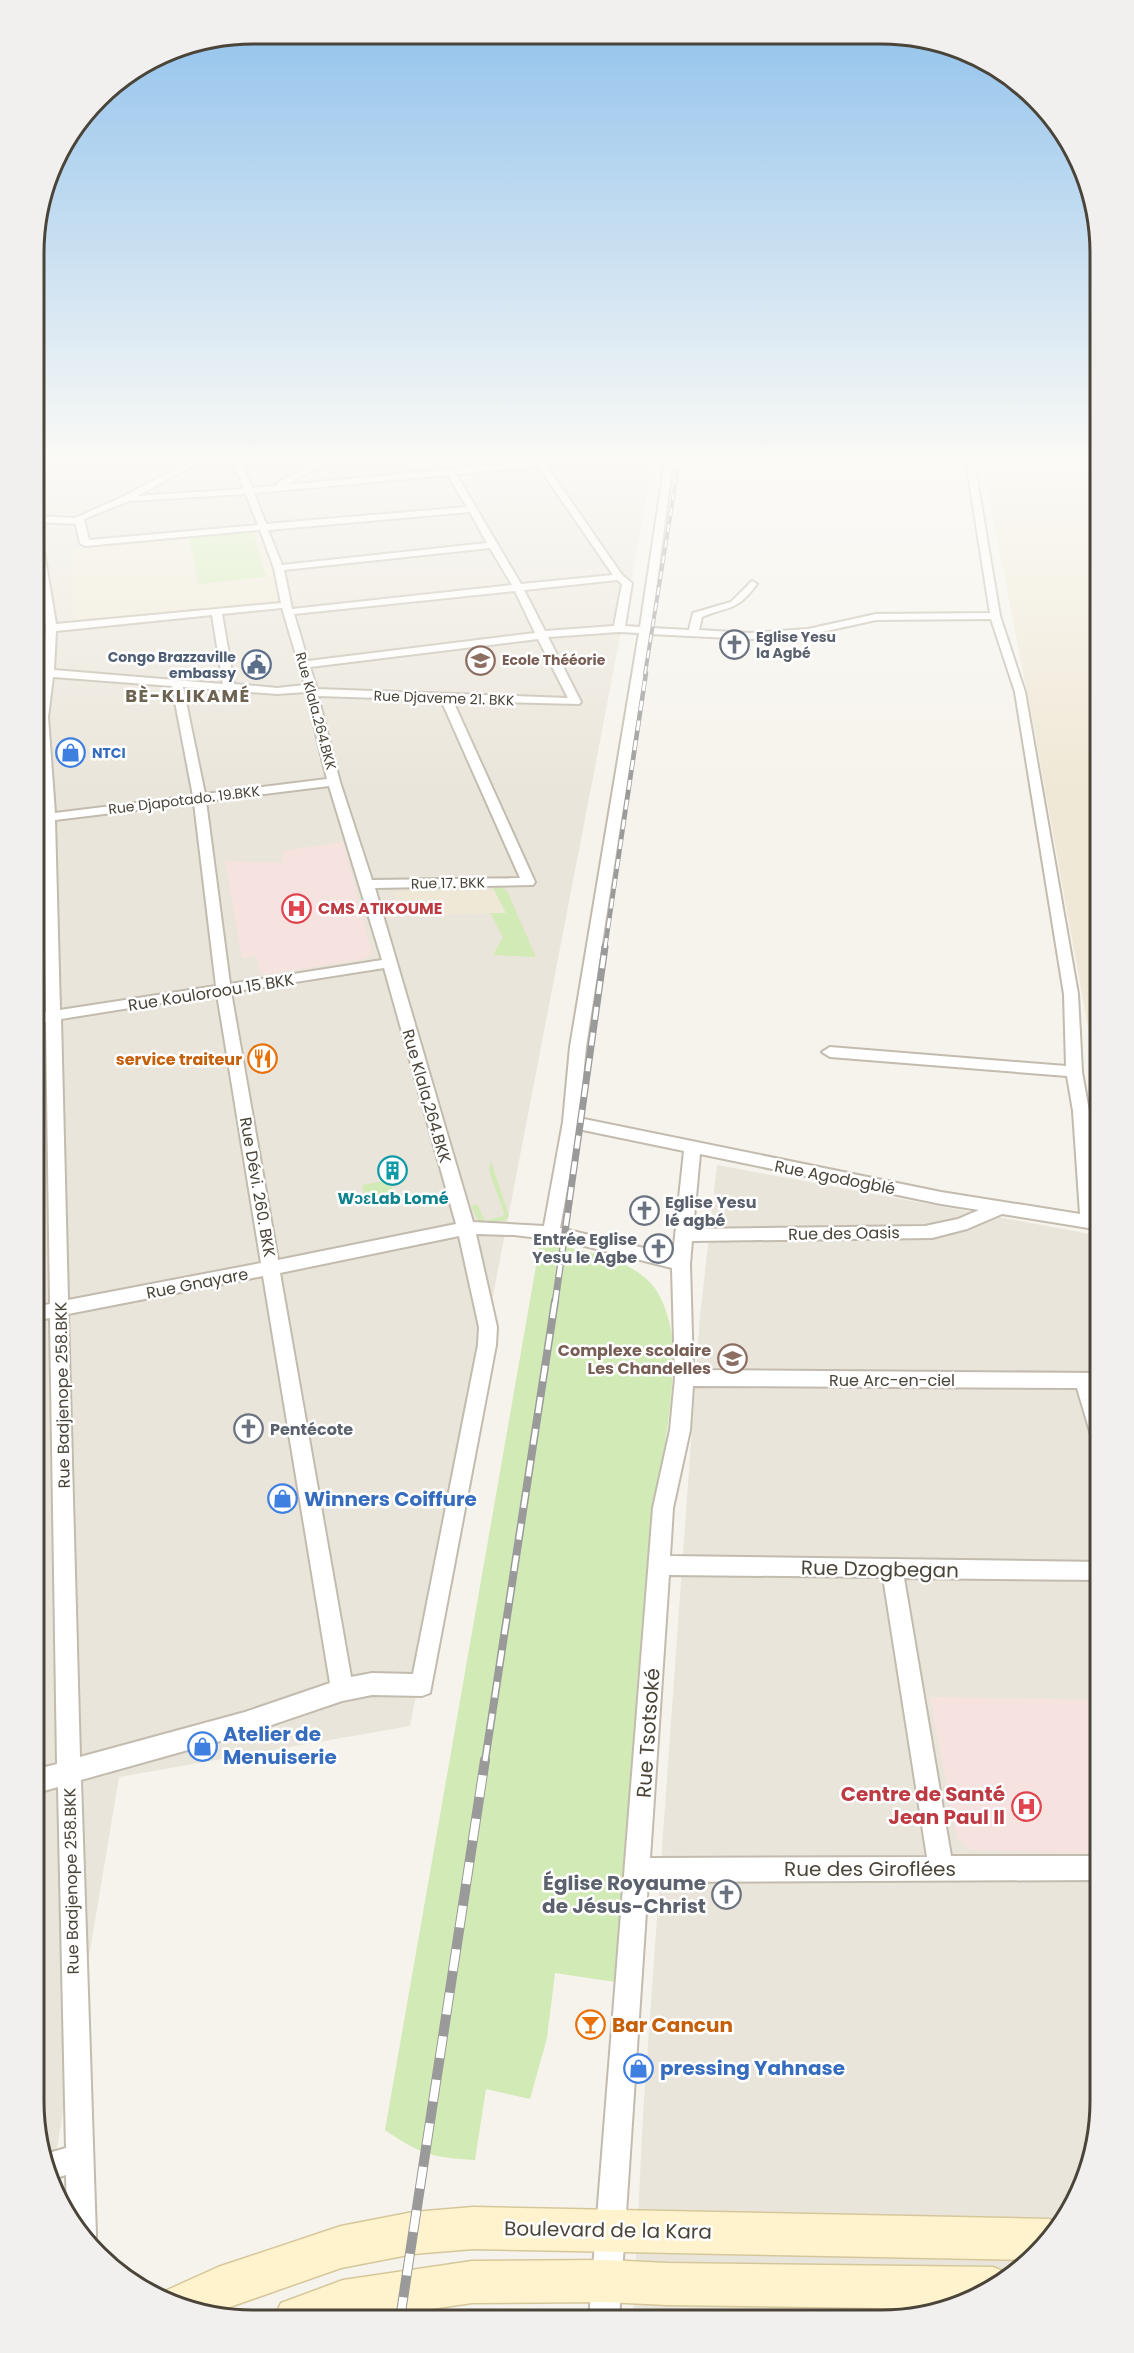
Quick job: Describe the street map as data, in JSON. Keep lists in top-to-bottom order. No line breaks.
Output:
{"streets":{"main road":["Boulevard de la Kara"],"street":["Rue Djaveme 21. BKK","Rue Klala.264.BKK","Rue Djapotado. 19.BKK","Rue 17. BKK","Rue Kouloroou 15 BKK","Rue Klala,264.BKK","Rue Agodogblé","Rue Dévi. 260. BKK","Rue des Oasis","Rue Gnayare","Rue Arc-en-ciel","Rue Badjenope 258.BKK","Rue Dzogbegan","Rue Tsotsoké","Rue des Giroflées"]},"crossings":[["Rue Djaveme 21. BKK","Rue Klala.264.BKK"],["Rue Djaveme 21. BKK","Rue 17. BKK"],["Rue Djaveme 21. BKK","Rue Dévi. 260. BKK"],["Rue Klala.264.BKK","Rue Djapotado. 19.BKK"],["Rue Klala.264.BKK","Rue 17. BKK"],["Rue Klala.264.BKK","Rue Kouloroou 15 BKK"],["Rue Klala.264.BKK","Rue Klala,264.BKK"],["Rue Djapotado. 19.BKK","Rue Dévi. 260. BKK"],["Rue Kouloroou 15 BKK","Rue Klala,264.BKK"],["Rue Kouloroou 15 BKK","Rue Dévi. 260. BKK"],["Rue Kouloroou 15 BKK","Rue Badjenope 258.BKK"],["Rue Klala,264.BKK","Rue Dévi. 260. BKK"],["Rue Klala,264.BKK","Rue Gnayare"],["Rue Agodogblé","Rue des Oasis"],["Rue Agodogblé","Rue Tsotsoké"],["Rue Dévi. 260. BKK","Rue Gnayare"],["Rue des Oasis","Rue Tsotsoké"],["Rue Gnayare","Rue Badjenope 258.BKK"],["Rue Arc-en-ciel","Rue Tsotsoké"],["Rue Dzogbegan","Rue Tsotsoké"],["Rue Tsotsoké","Rue des Giroflées"],["Rue Tsotsoké","Boulevard de la Kara"]],"districts":["BÈ-KLIKAMÉ"],"places":{"church":["Eglise Yesu la Agbé","Eglise Yesu lé agbé","Entrée Eglise Yesu le Agbe","Pentécote","Église Royaume de Jésus-Christ"],"school or university":["Ecole Thééorie","Complexe scolaire Les Chandelles"],"public building":["Congo Brazzaville embassy"],"shop":["NTCI","Winners Coiffure","Atelier de Menuiserie","pressing Yahnase"],"hospital":["CMS ATIKOUME","Centre de Santé Jean Paul II"],"restaurant":["service traiteur"],"building":["WɔɛLab Lomé"],"bar":["Bar Cancun"]}}
